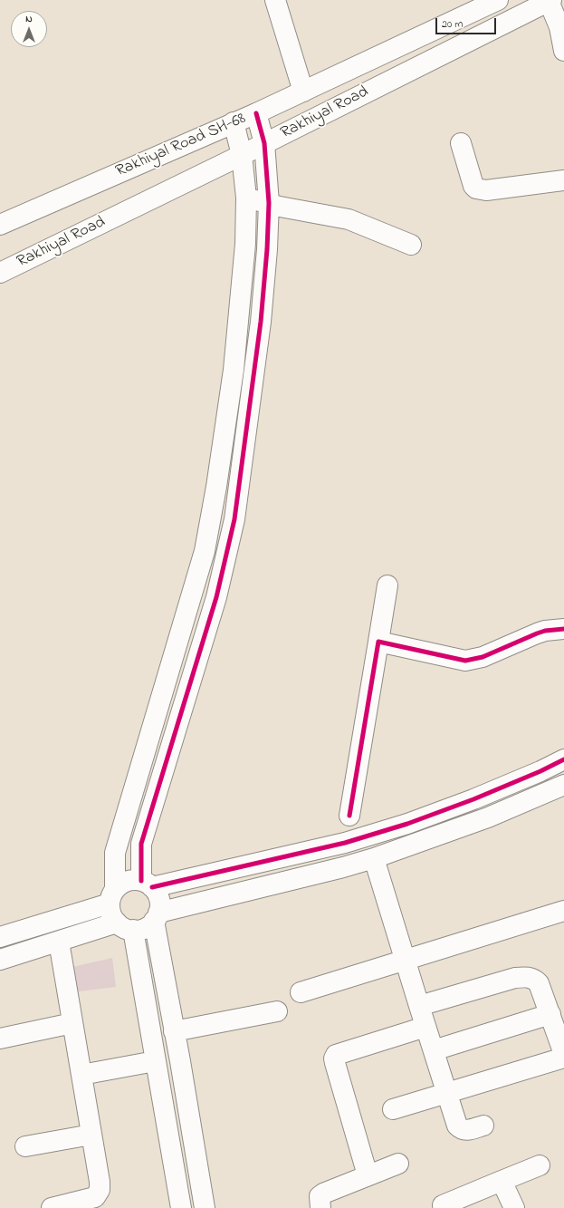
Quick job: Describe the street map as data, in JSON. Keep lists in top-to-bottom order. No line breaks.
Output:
{"streets":{"street":["Rakhiyal Road","Rakhiyal Road SH-68"]},"scale_bar":"20 m","north":"top"}
